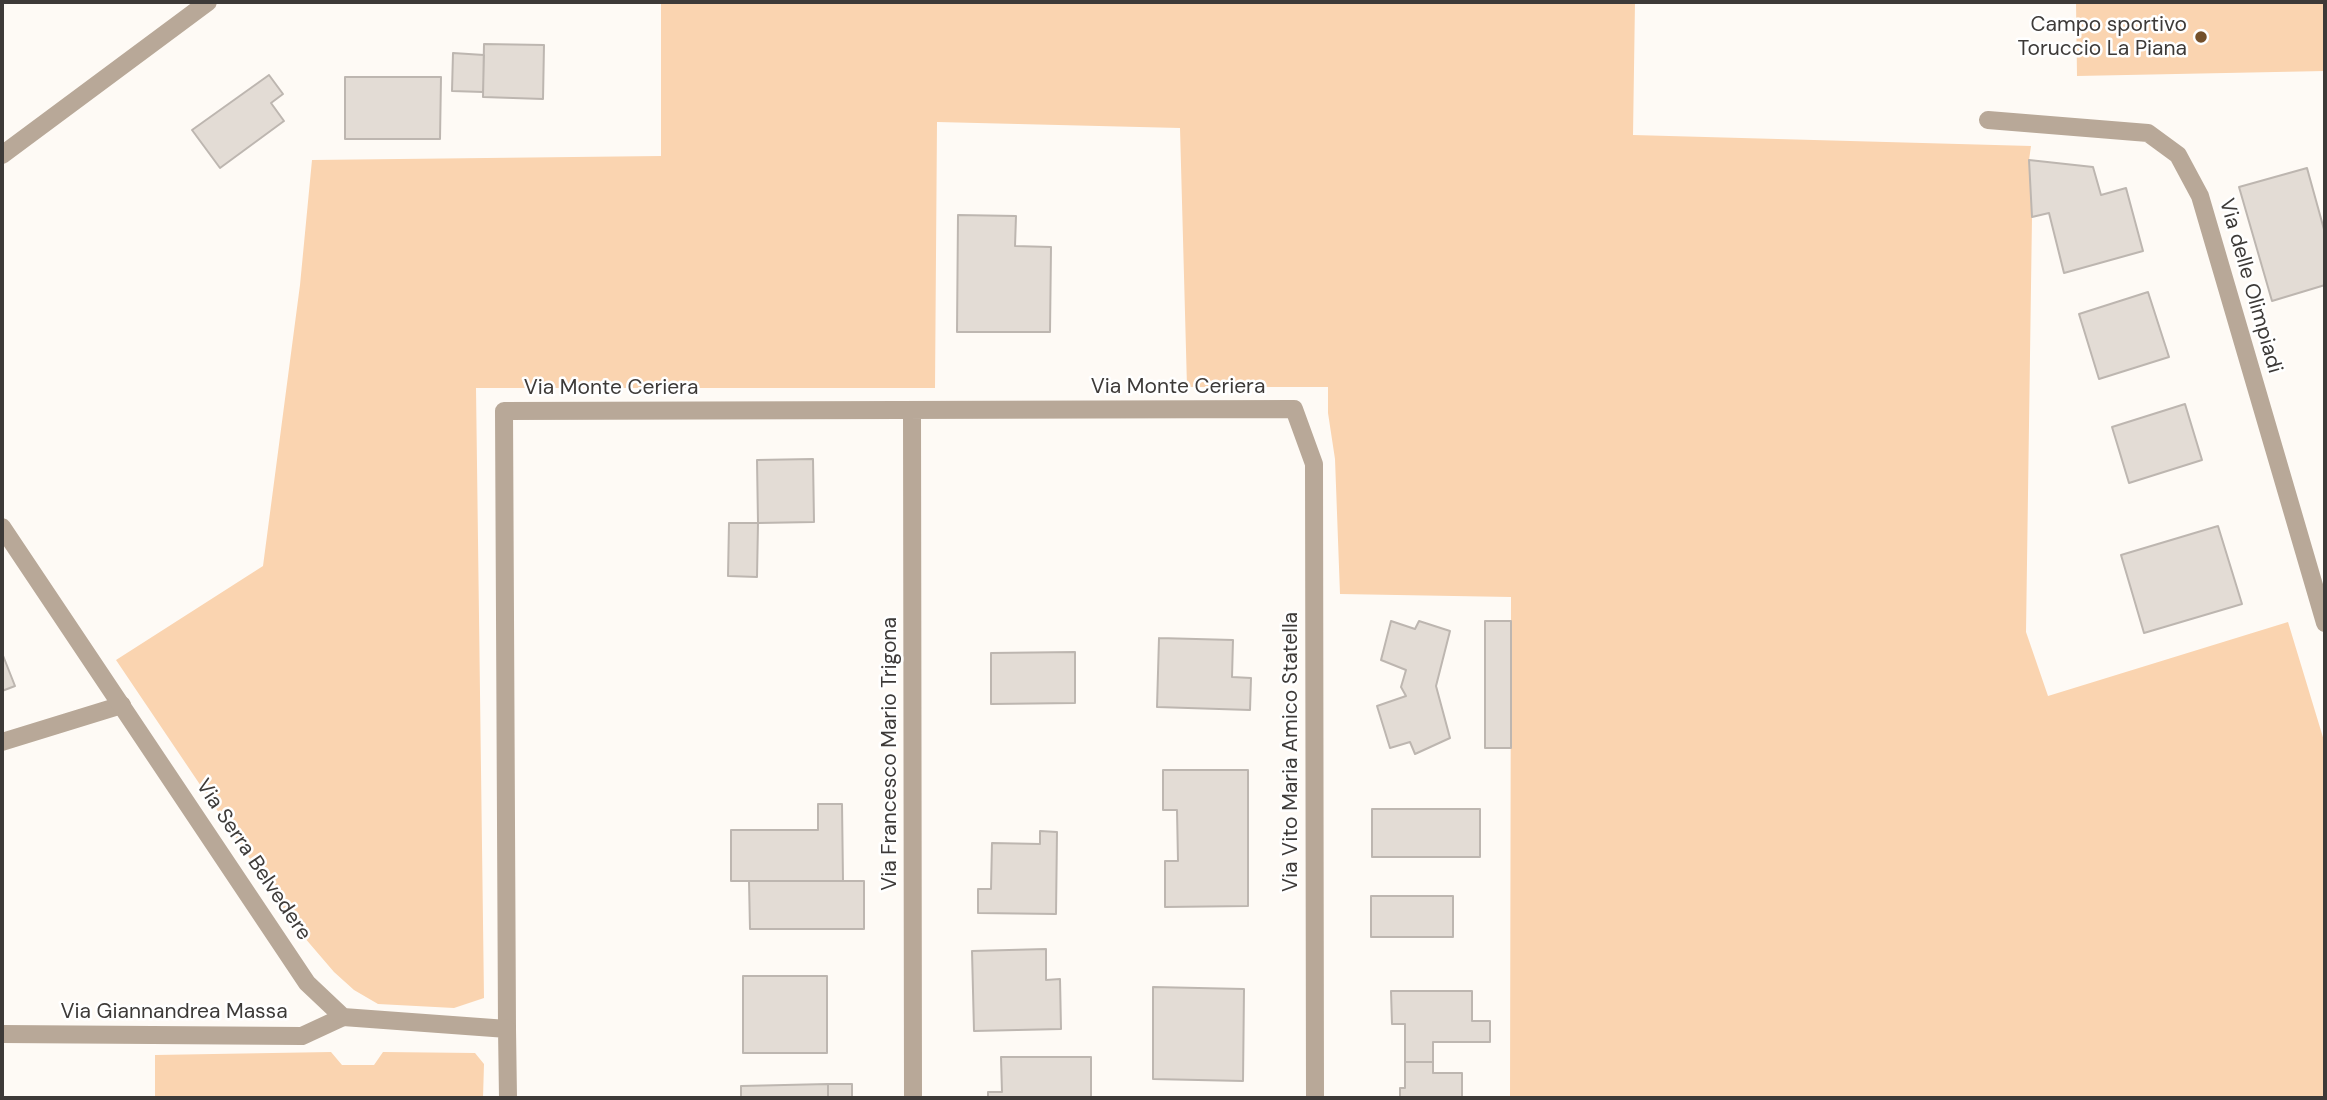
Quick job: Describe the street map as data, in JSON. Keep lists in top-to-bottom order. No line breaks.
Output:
{"streets":{"street":["Via delle Olimpiadi","Via Monte Ceriera","Via Vito Maria Amico Statella","Via Francesco Mario Trigona","Via Serra Belvedere","Via Giannandrea Massa"]},"crossings":[["Via Monte Ceriera","Via Vito Maria Amico Statella"],["Via Monte Ceriera","Via Francesco Mario Trigona"],["Via Serra Belvedere","Via Giannandrea Massa"]],"places":["Campo sportivo Toruccio La Piana"]}
